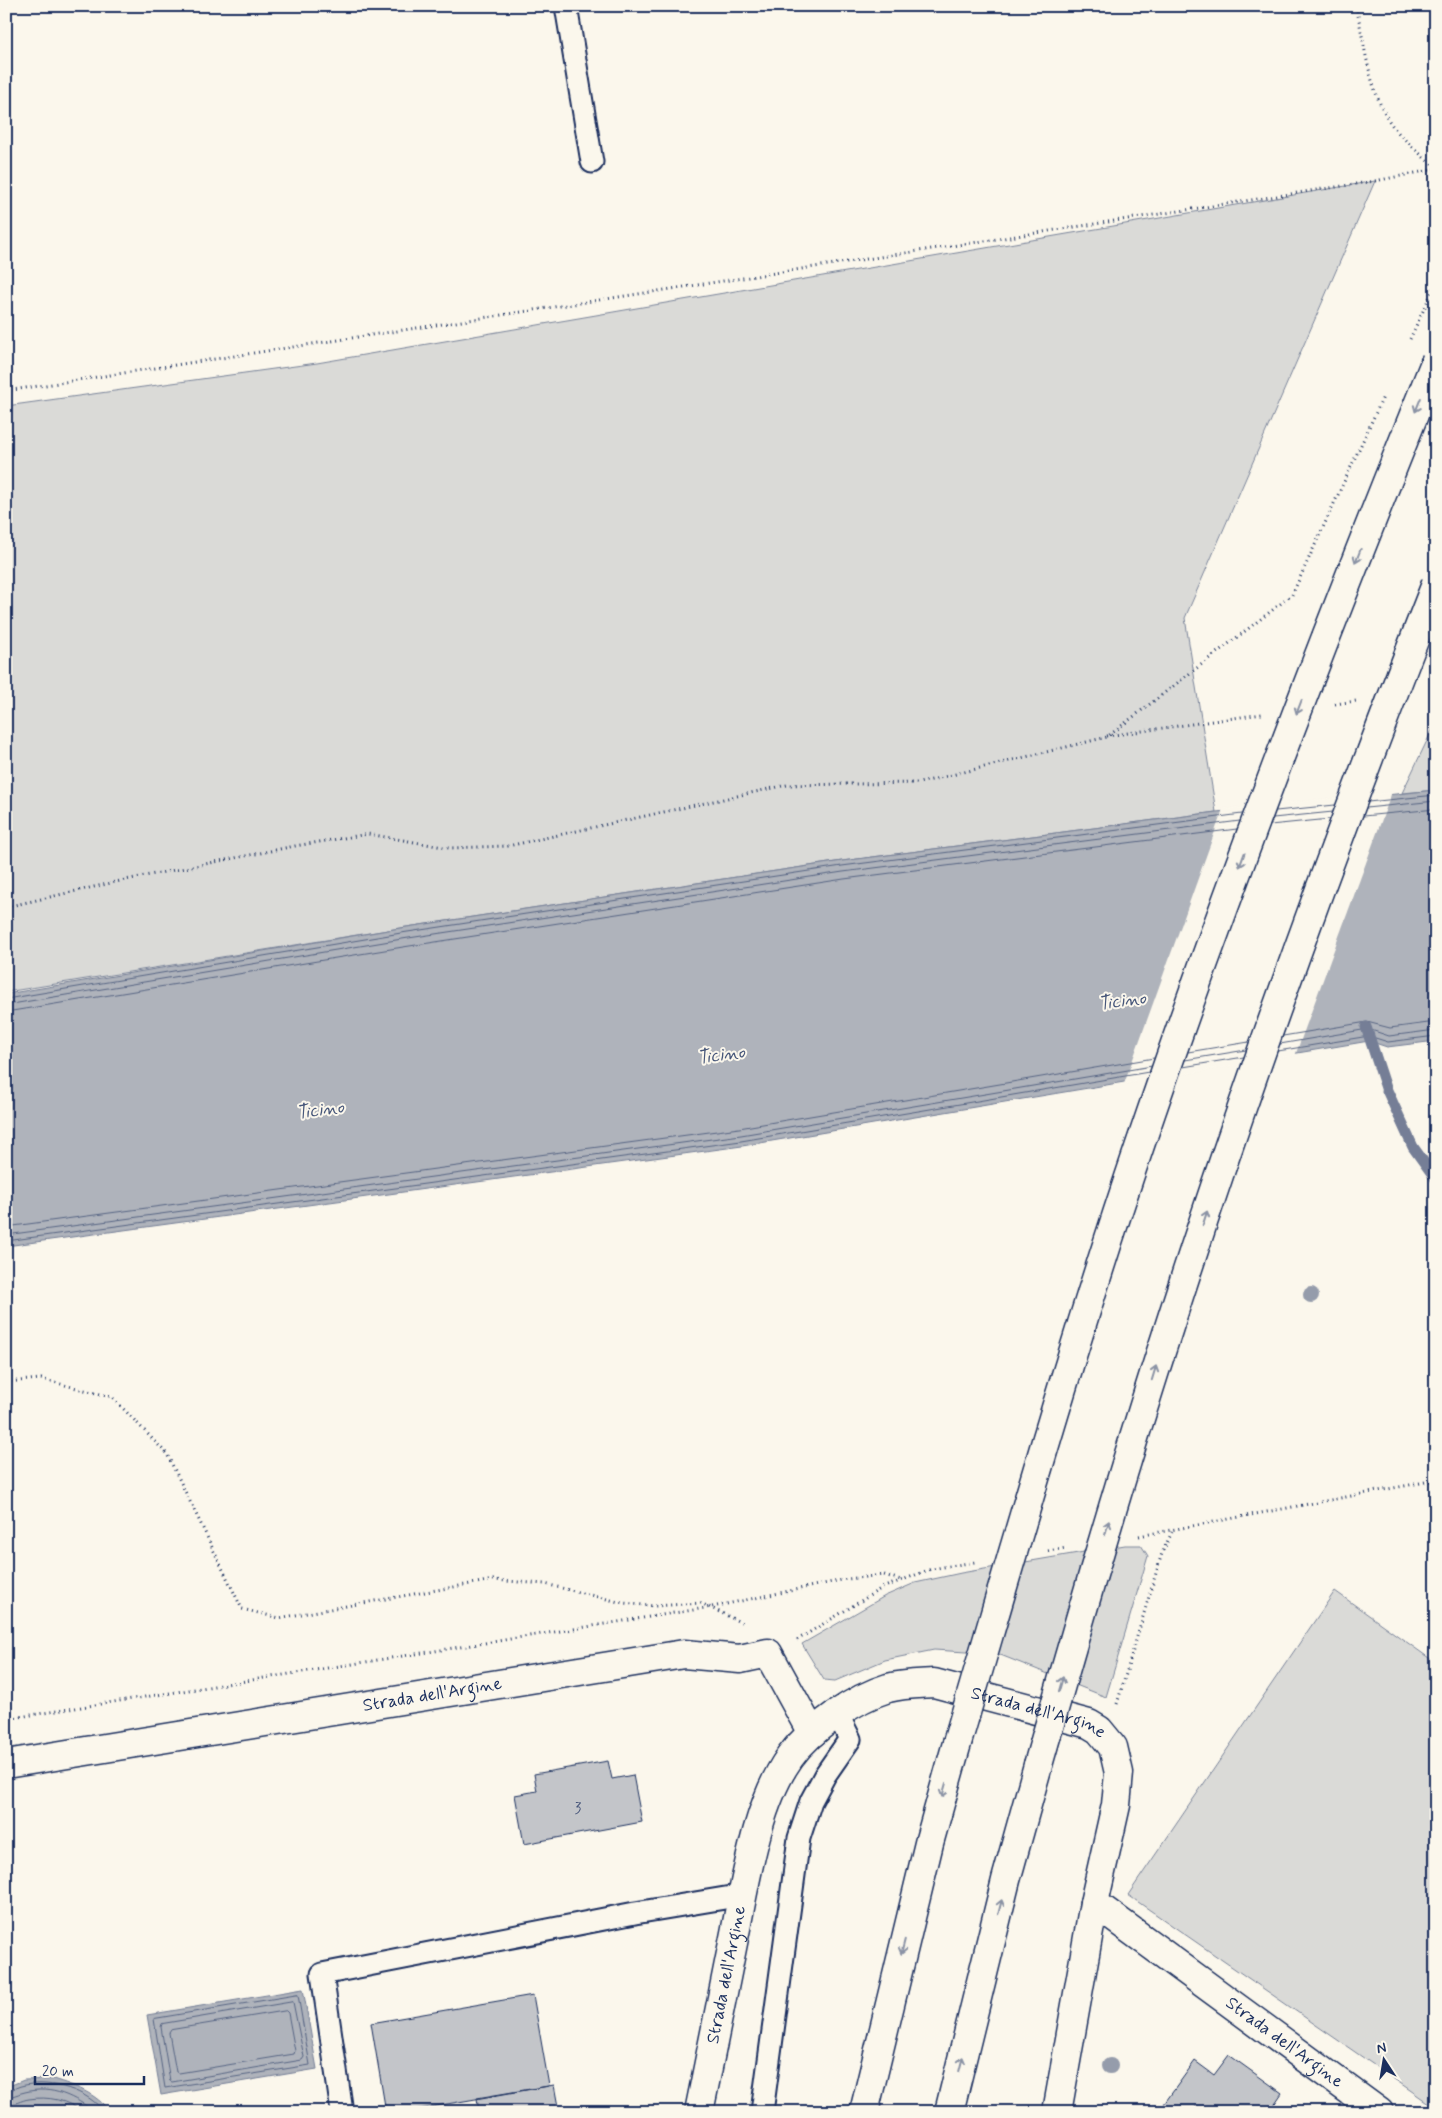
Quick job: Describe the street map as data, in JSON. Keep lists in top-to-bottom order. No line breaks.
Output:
{"streets":{"main road":["Strada dell'Argine"]},"water":["Ticino"],"house_numbers":["3"],"scale_bar":"20 m","north":"top"}
